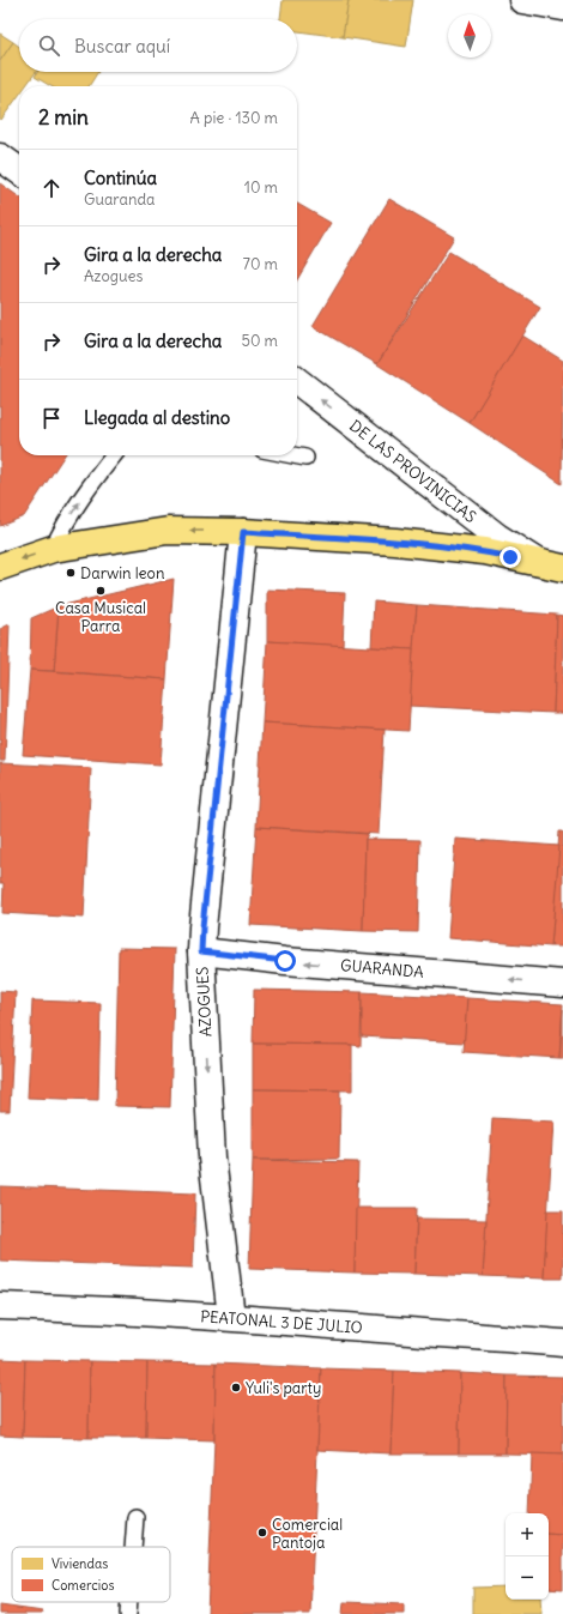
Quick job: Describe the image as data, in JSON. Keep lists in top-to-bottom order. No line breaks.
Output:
{"streets":{"street":["DE LAS PROVINICIAS","GUARANDA","AZOGUES","PEATONAL 3 DE JULIO"]},"crossings":[["GUARANDA","AZOGUES"],["AZOGUES","PEATONAL 3 DE JULIO"]],"one_way":["DE LAS PROVINICIAS","GUARANDA","AZOGUES"],"places":["Darwin leon","Casa Musical Parra","Yuli's party","Comercial Pantoja"],"legend":["Viviendas","Comercios"],"north":"top","page":{"search":"Buscar aquí","heading":["2 min","A pie · 130 m"],"list":[["Continúa","Guaranda","10 m"],["Gira a la derecha","Azogues","70 m"],["Gira a la derecha","50 m"],"Llegada al destino"],"map_buttons":["+","−"]}}
